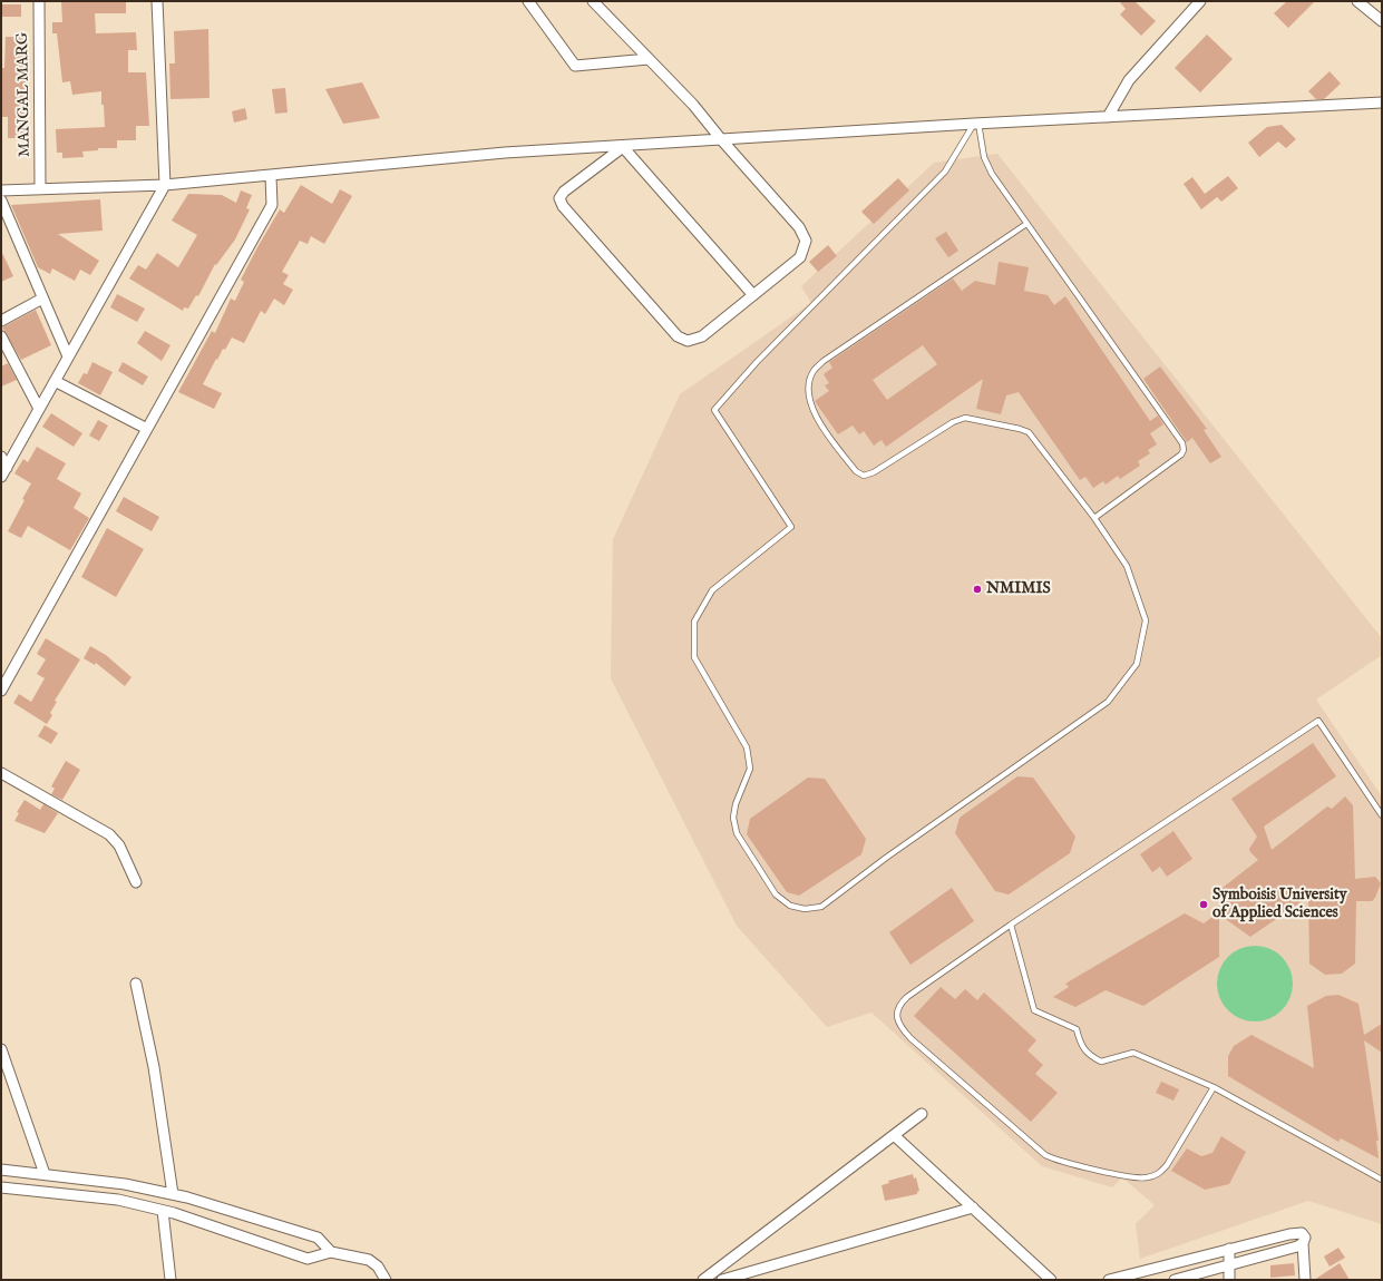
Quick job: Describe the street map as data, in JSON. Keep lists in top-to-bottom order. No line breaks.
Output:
{"streets":{"street":["MANGAL MARG"]},"places":["NMIMIS","Symboisis University of Applied Sciences"]}
